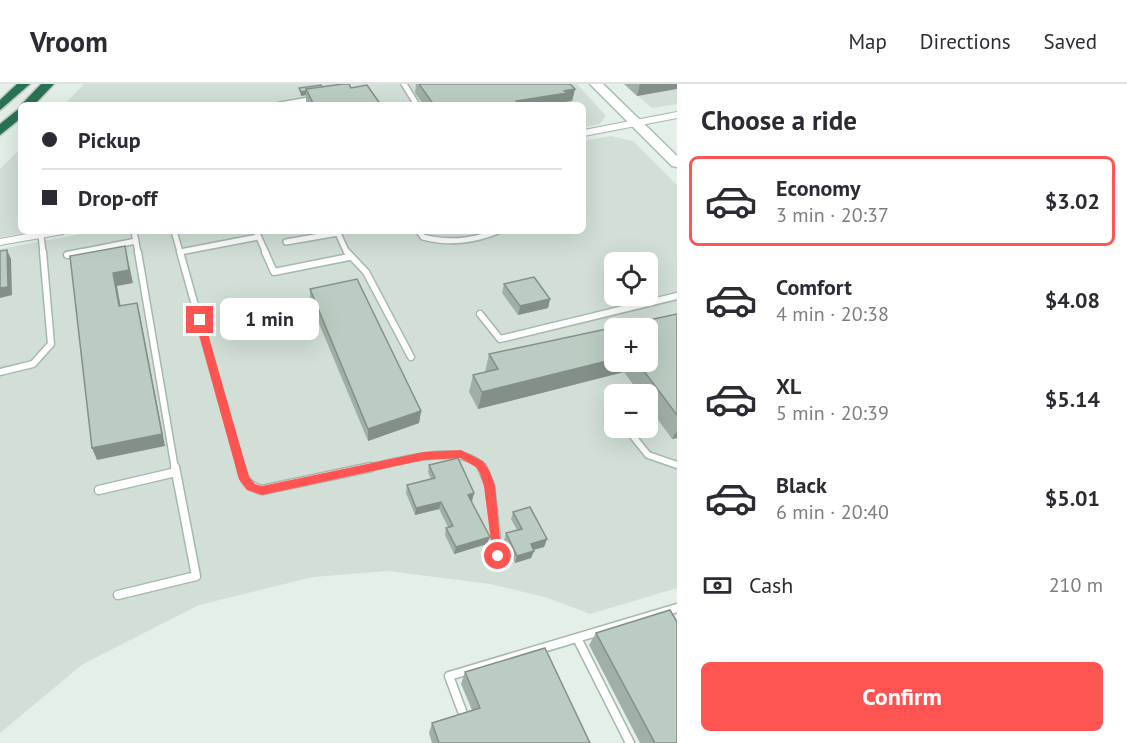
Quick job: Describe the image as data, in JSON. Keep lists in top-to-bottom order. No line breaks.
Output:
{"page":{"header":"Vroom","nav":["Map","Directions","Saved"],"heading":"Choose a ride","banner":["Pickup","Drop-off"],"list":[{"name":"Economy","note":"3 min · 20:37","value":"$3.02"},{"name":"Comfort","note":"4 min · 20:38","value":"$4.08"},{"name":"XL","note":"5 min · 20:39","value":"$5.14"},{"name":"Black","note":"6 min · 20:40","value":"$5.01"}],"map_buttons":["+","−"],"bubble":"1 min","pay":["Cash","210 m"],"buttons":"Confirm"}}
